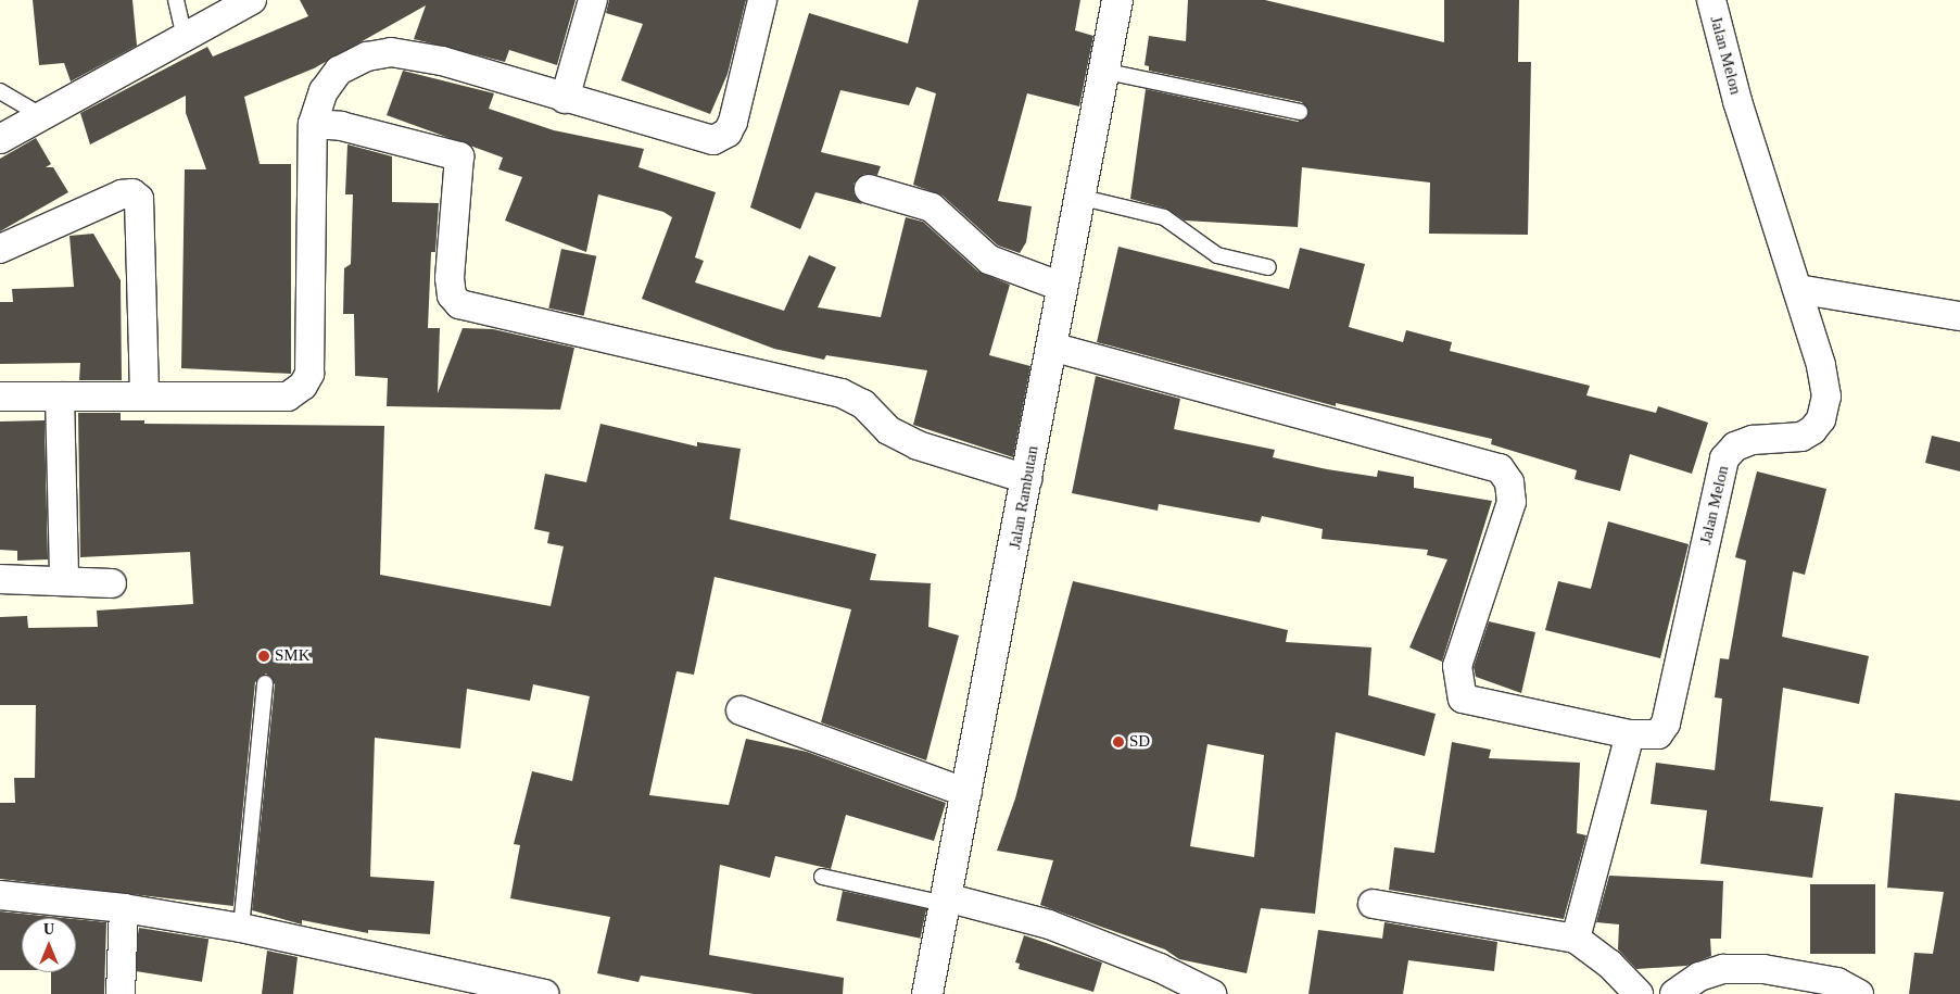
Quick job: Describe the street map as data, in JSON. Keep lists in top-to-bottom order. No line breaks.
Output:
{"streets":{"street":["Jalan Melon","Jalan Rambutan"]},"places":["SMK","SD"],"north":"top"}
